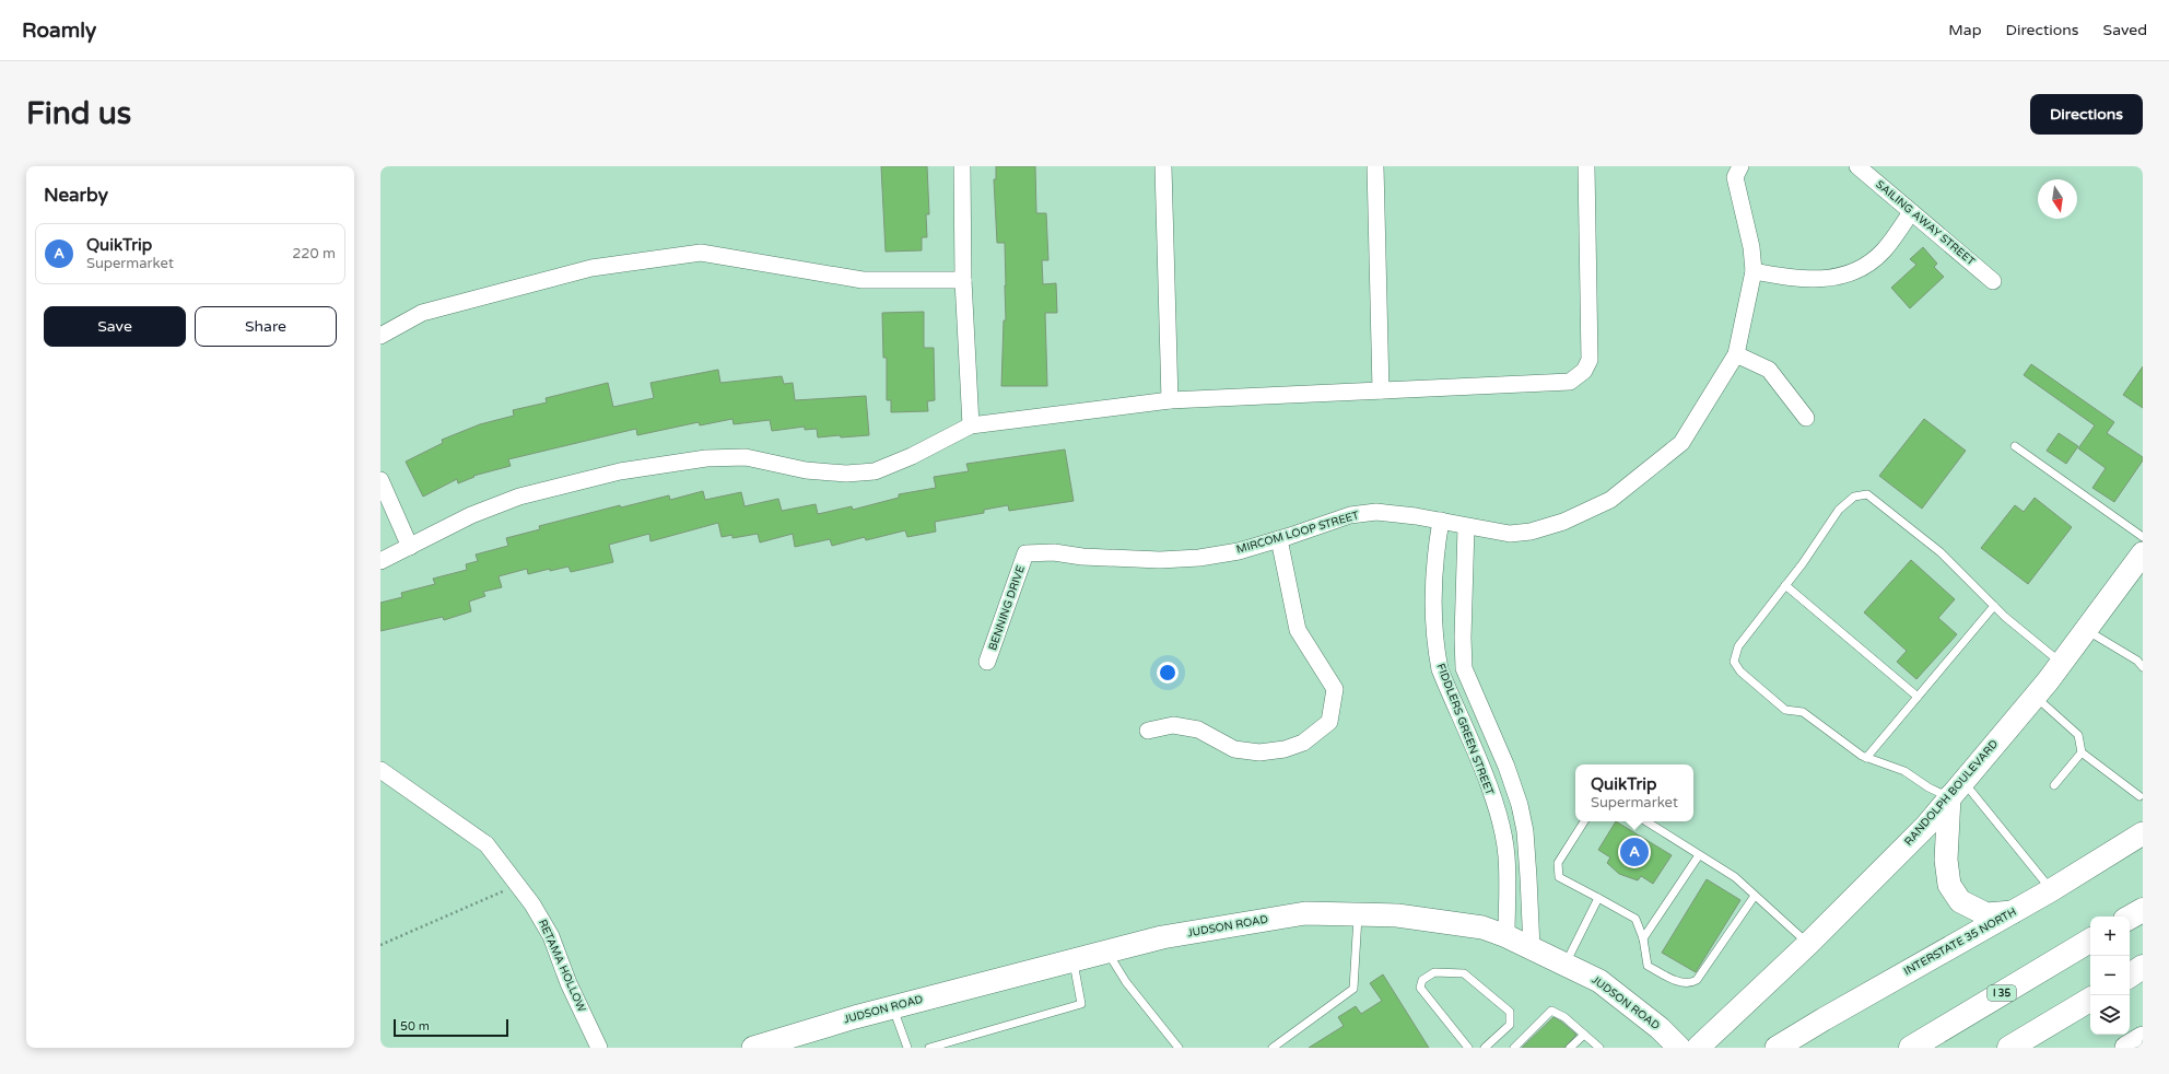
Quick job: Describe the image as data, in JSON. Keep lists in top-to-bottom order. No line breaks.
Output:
{"streets":{"highway":["I 35"],"main road":["RANDOLPH BOULEVARD","JUDSON ROAD","INTERSTATE 35 NORTH"],"street":["SAILING AWAY STREET","MIRCOM LOOP STREET","BENNING DRIVE","FIDDLERS GREEN STREET","RETAMA HOLLOW"]},"crossings":[["MIRCOM LOOP STREET","BENNING DRIVE"],["MIRCOM LOOP STREET","FIDDLERS GREEN STREET"],["FIDDLERS GREEN STREET","JUDSON ROAD"]],"scale_bar":"50 m","north":"bottom","page":{"header":"Roamly","nav":["Map","Directions","Saved"],"buttons":["Directions",["Save","Share"]],"title":"Find us","heading":"Nearby","list":[{"mark":"A","name":"QuikTrip","note":"Supermarket","value":"220 m"}],"popup":["QuikTrip","Supermarket"],"pins":"A","map_buttons":["+","−"],"scale":"50 m"}}
